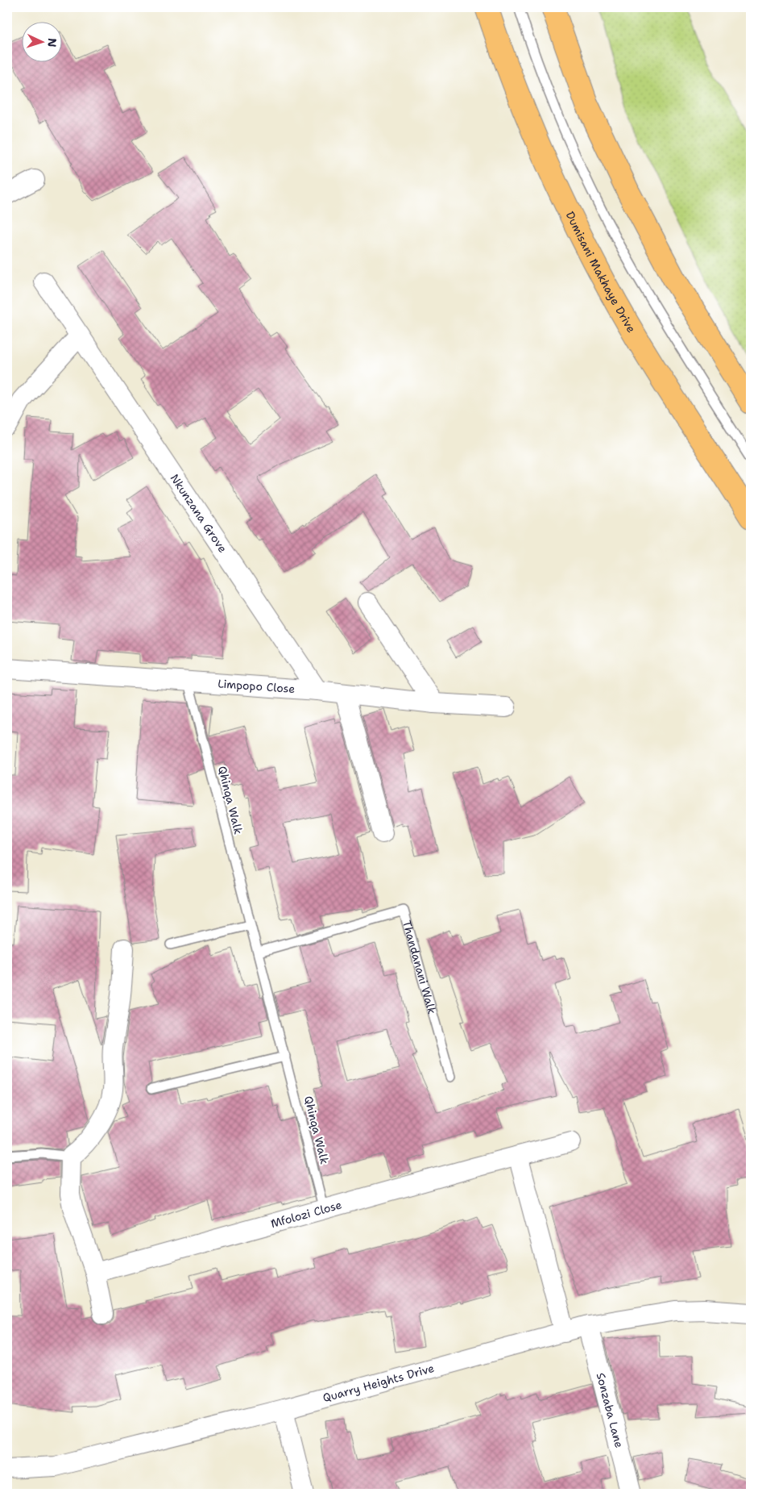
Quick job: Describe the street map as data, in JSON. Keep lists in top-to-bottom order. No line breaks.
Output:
{"streets":{"main road":["Dumisani Makhaye Drive"],"street":["Nkunzana Grove","Limpopo Close","Mfolozi Close","Quarry Heights Drive","Sonzaba Lane"],"lane":["Qhinqa Walk","Thandanani Walk"]},"crossings":[["Nkunzana Grove","Limpopo Close"],["Limpopo Close","Qhinqa Walk"],["Qhinqa Walk","Thandanani Walk"],["Qhinqa Walk","Mfolozi Close"],["Quarry Heights Drive","Sonzaba Lane"]],"north":"right"}
